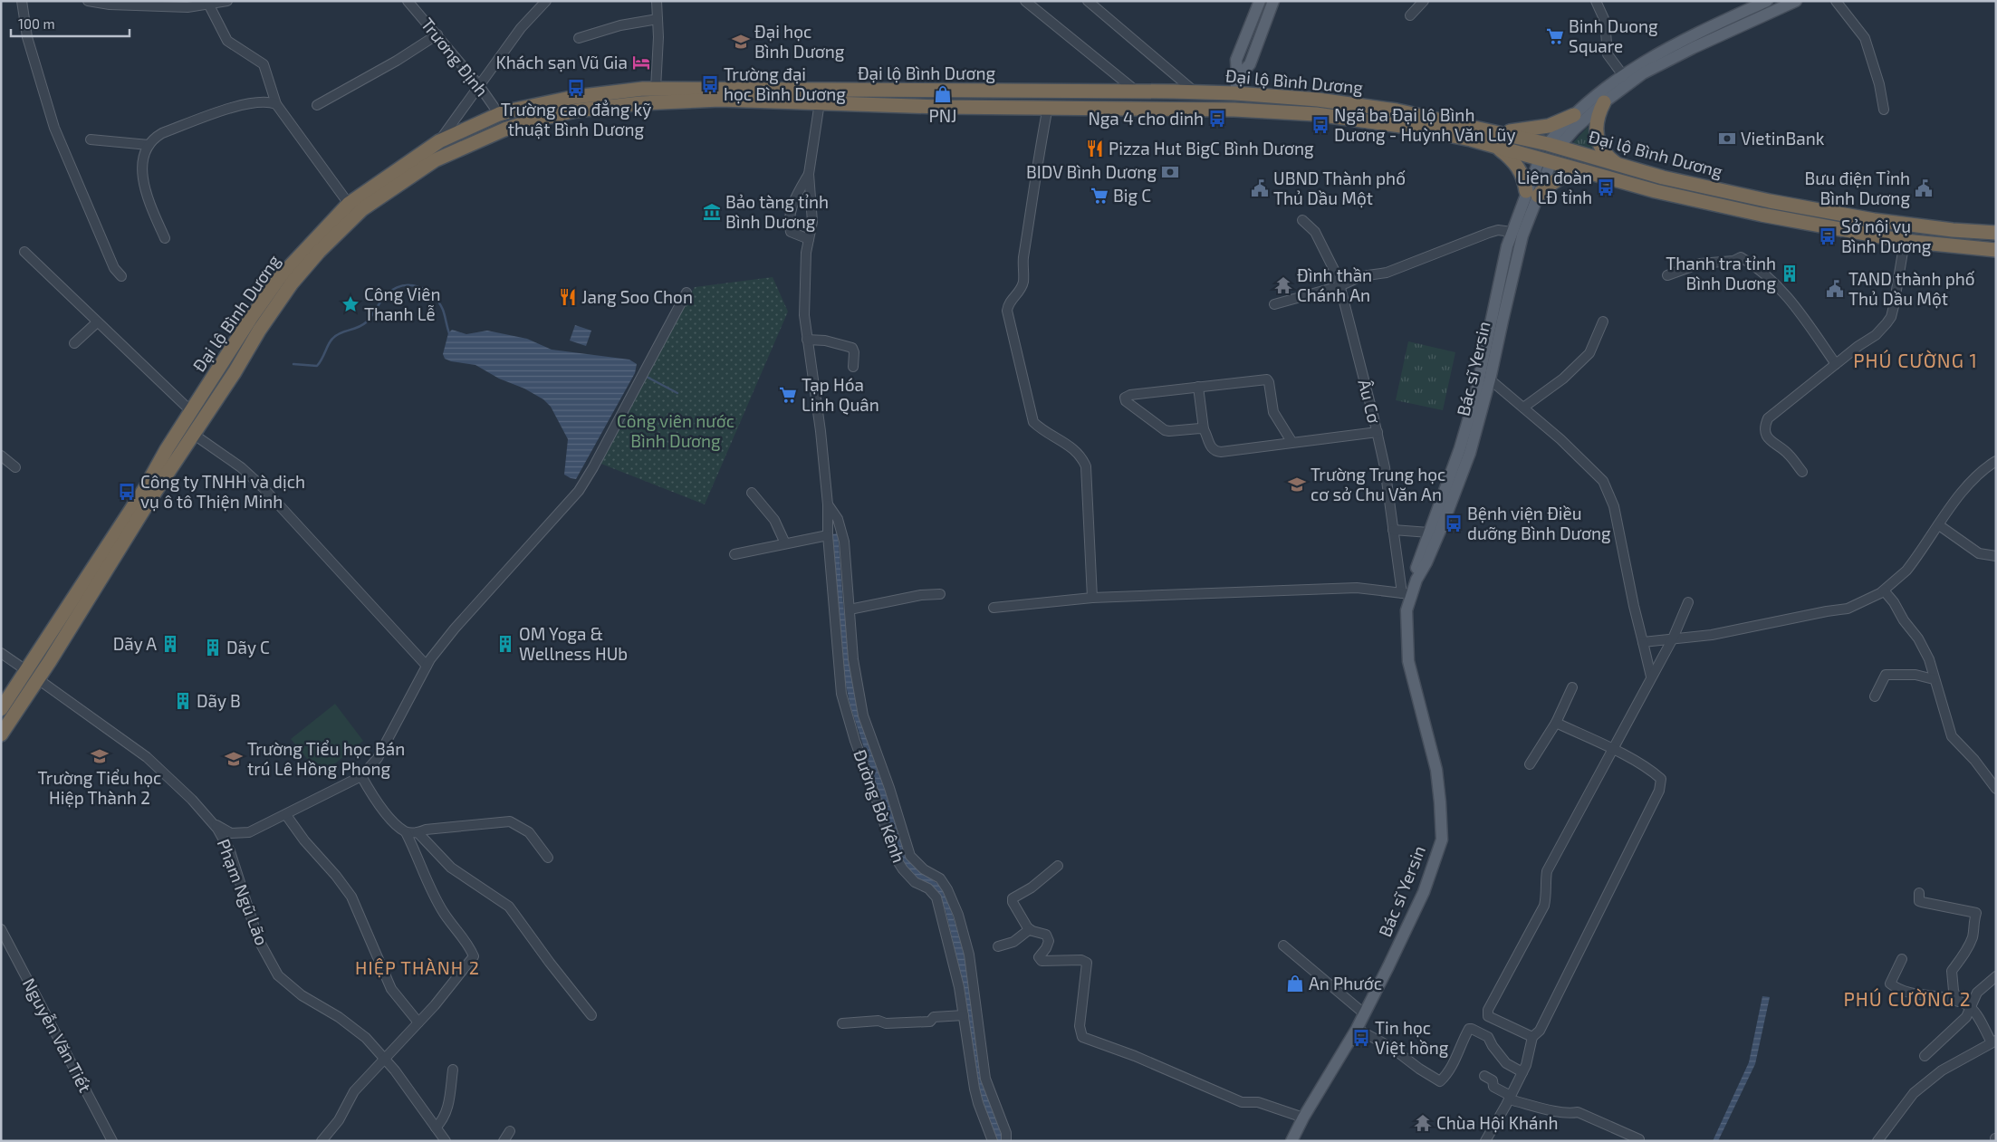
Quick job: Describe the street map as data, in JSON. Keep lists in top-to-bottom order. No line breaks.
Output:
{"streets":{"highway":["Đại lộ Bình Dương"],"main road":["Bác sĩ Yersin"],"street":["Trương Định","Âu Cơ","Đường Bờ Kênh","Phạm Ngũ Lão","Nguyễn Văn Tiết"]},"crossings":[["Trương Định","Đại lộ Bình Dương"],["Đại lộ Bình Dương","Bác sĩ Yersin"],["Đại lộ Bình Dương","Phạm Ngũ Lão"],["Bác sĩ Yersin","Âu Cơ"]],"districts":["PHÚ CƯỜNG 1","HIỆP THÀNH 2","PHÚ CƯỜNG 2"],"parks":["Công viên nước Bình Dương"],"places":{"supermarket":["Binh Duong Square","Big C","Tạp Hóa Linh Quân"],"school or university":["Đại học Bình Dương","Trường Trung học cơ sở Chu Văn An","Trường Tiểu học Hiệp Thành 2","Trường Tiểu học Bán trú Lê Hồng Phong"],"hotel":["Khách sạn Vũ Gia"],"bus stop":["Trường đại học Bình Dương","Trường cao đẳng kỹ thuật Bình Dương","Nga 4 cho dinh","Ngã ba Đại lộ Bình Dương - Huỳnh Văn Lũy","Liên đoàn LĐ tỉnh","Sở nội vụ Bình Dương","Công ty TNHH và dịch vụ ô tô Thiện Minh","Bệnh viện Điều dưỡng Bình Dương","Tin học Việt hồng"],"shop":["PNJ","An Phước"],"bank":["VietinBank","BIDV Bình Dương"],"restaurant":["Pizza Hut BigC Bình Dương","Jang Soo Chon"],"public building":["UBND Thành phố Thủ Dầu Một","Bưu điện Tỉnh Bình Dương","TAND thành phố Thủ Dầu Một"],"museum":["Bảo tàng tỉnh Bình Dương"],"building":["Thanh tra tỉnh Bình Dương","Dãy A","OM Yoga & Wellness HUb","Dãy C","Dãy B"],"temple":["Đình thần Chánh An","Chùa Hội Khánh"],"place":["Công Viên Thanh Lễ"]},"scale_bar":"100 m"}
